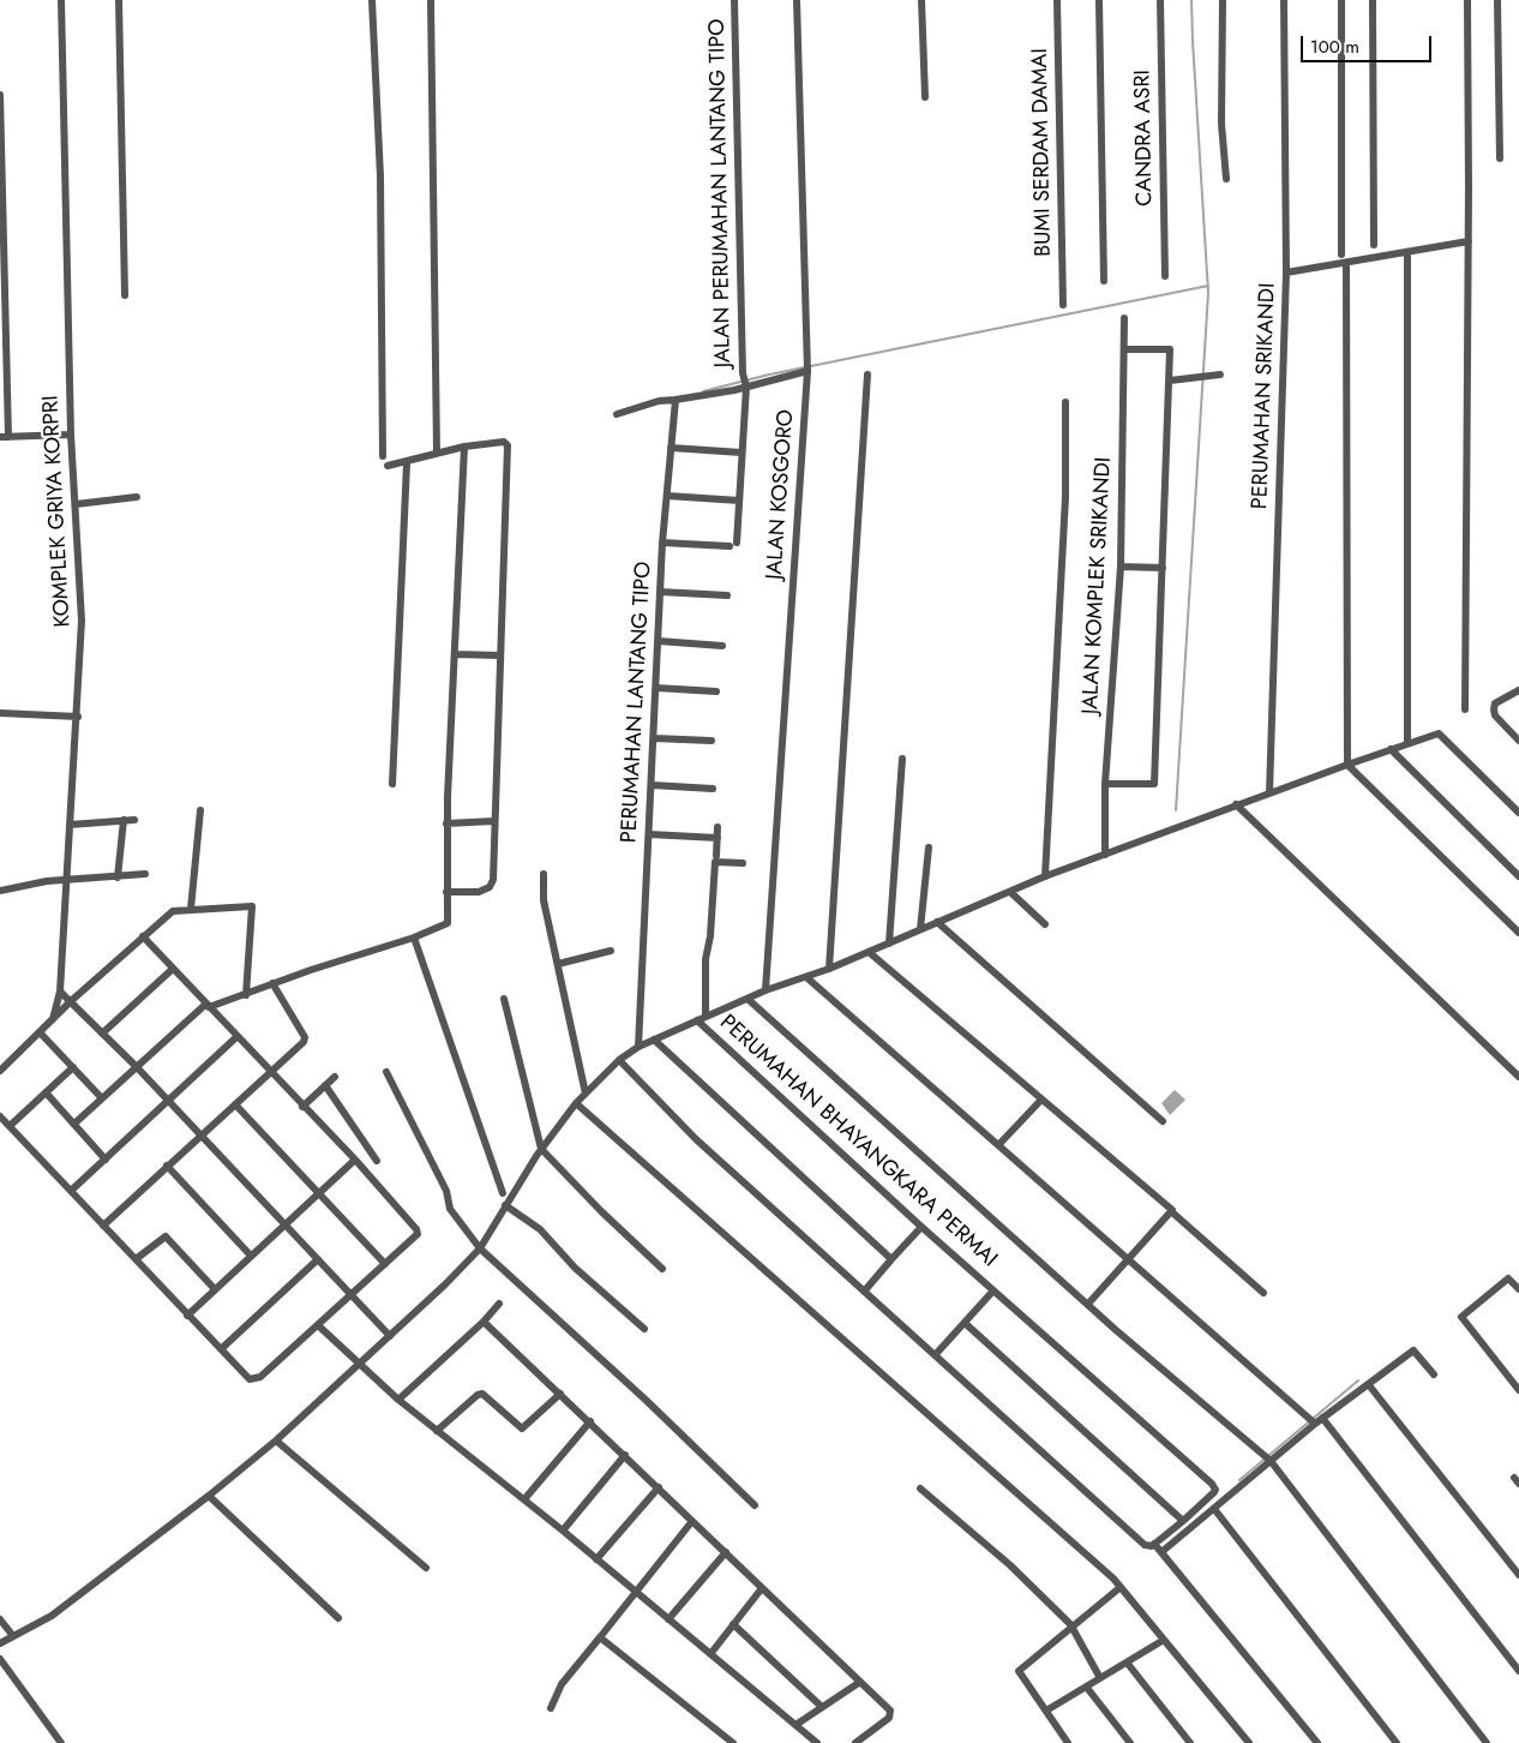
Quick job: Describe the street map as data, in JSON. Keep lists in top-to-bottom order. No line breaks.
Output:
{"streets":{"street":["CANDRA ASRI","BUMI SERDAM DAMAI","JALAN PERUMAHAN LANTANG TIPO","PERUMAHAN SRIKANDI","JALAN KOSGORO","KOMPLEK GRIYA KORPRI","JALAN KOMPLEK SRIKANDI","PERUMAHAN LANTANG TIPO","PERUMAHAN BHAYANGKARA PERMAI"]},"scale_bar":"100 m"}
